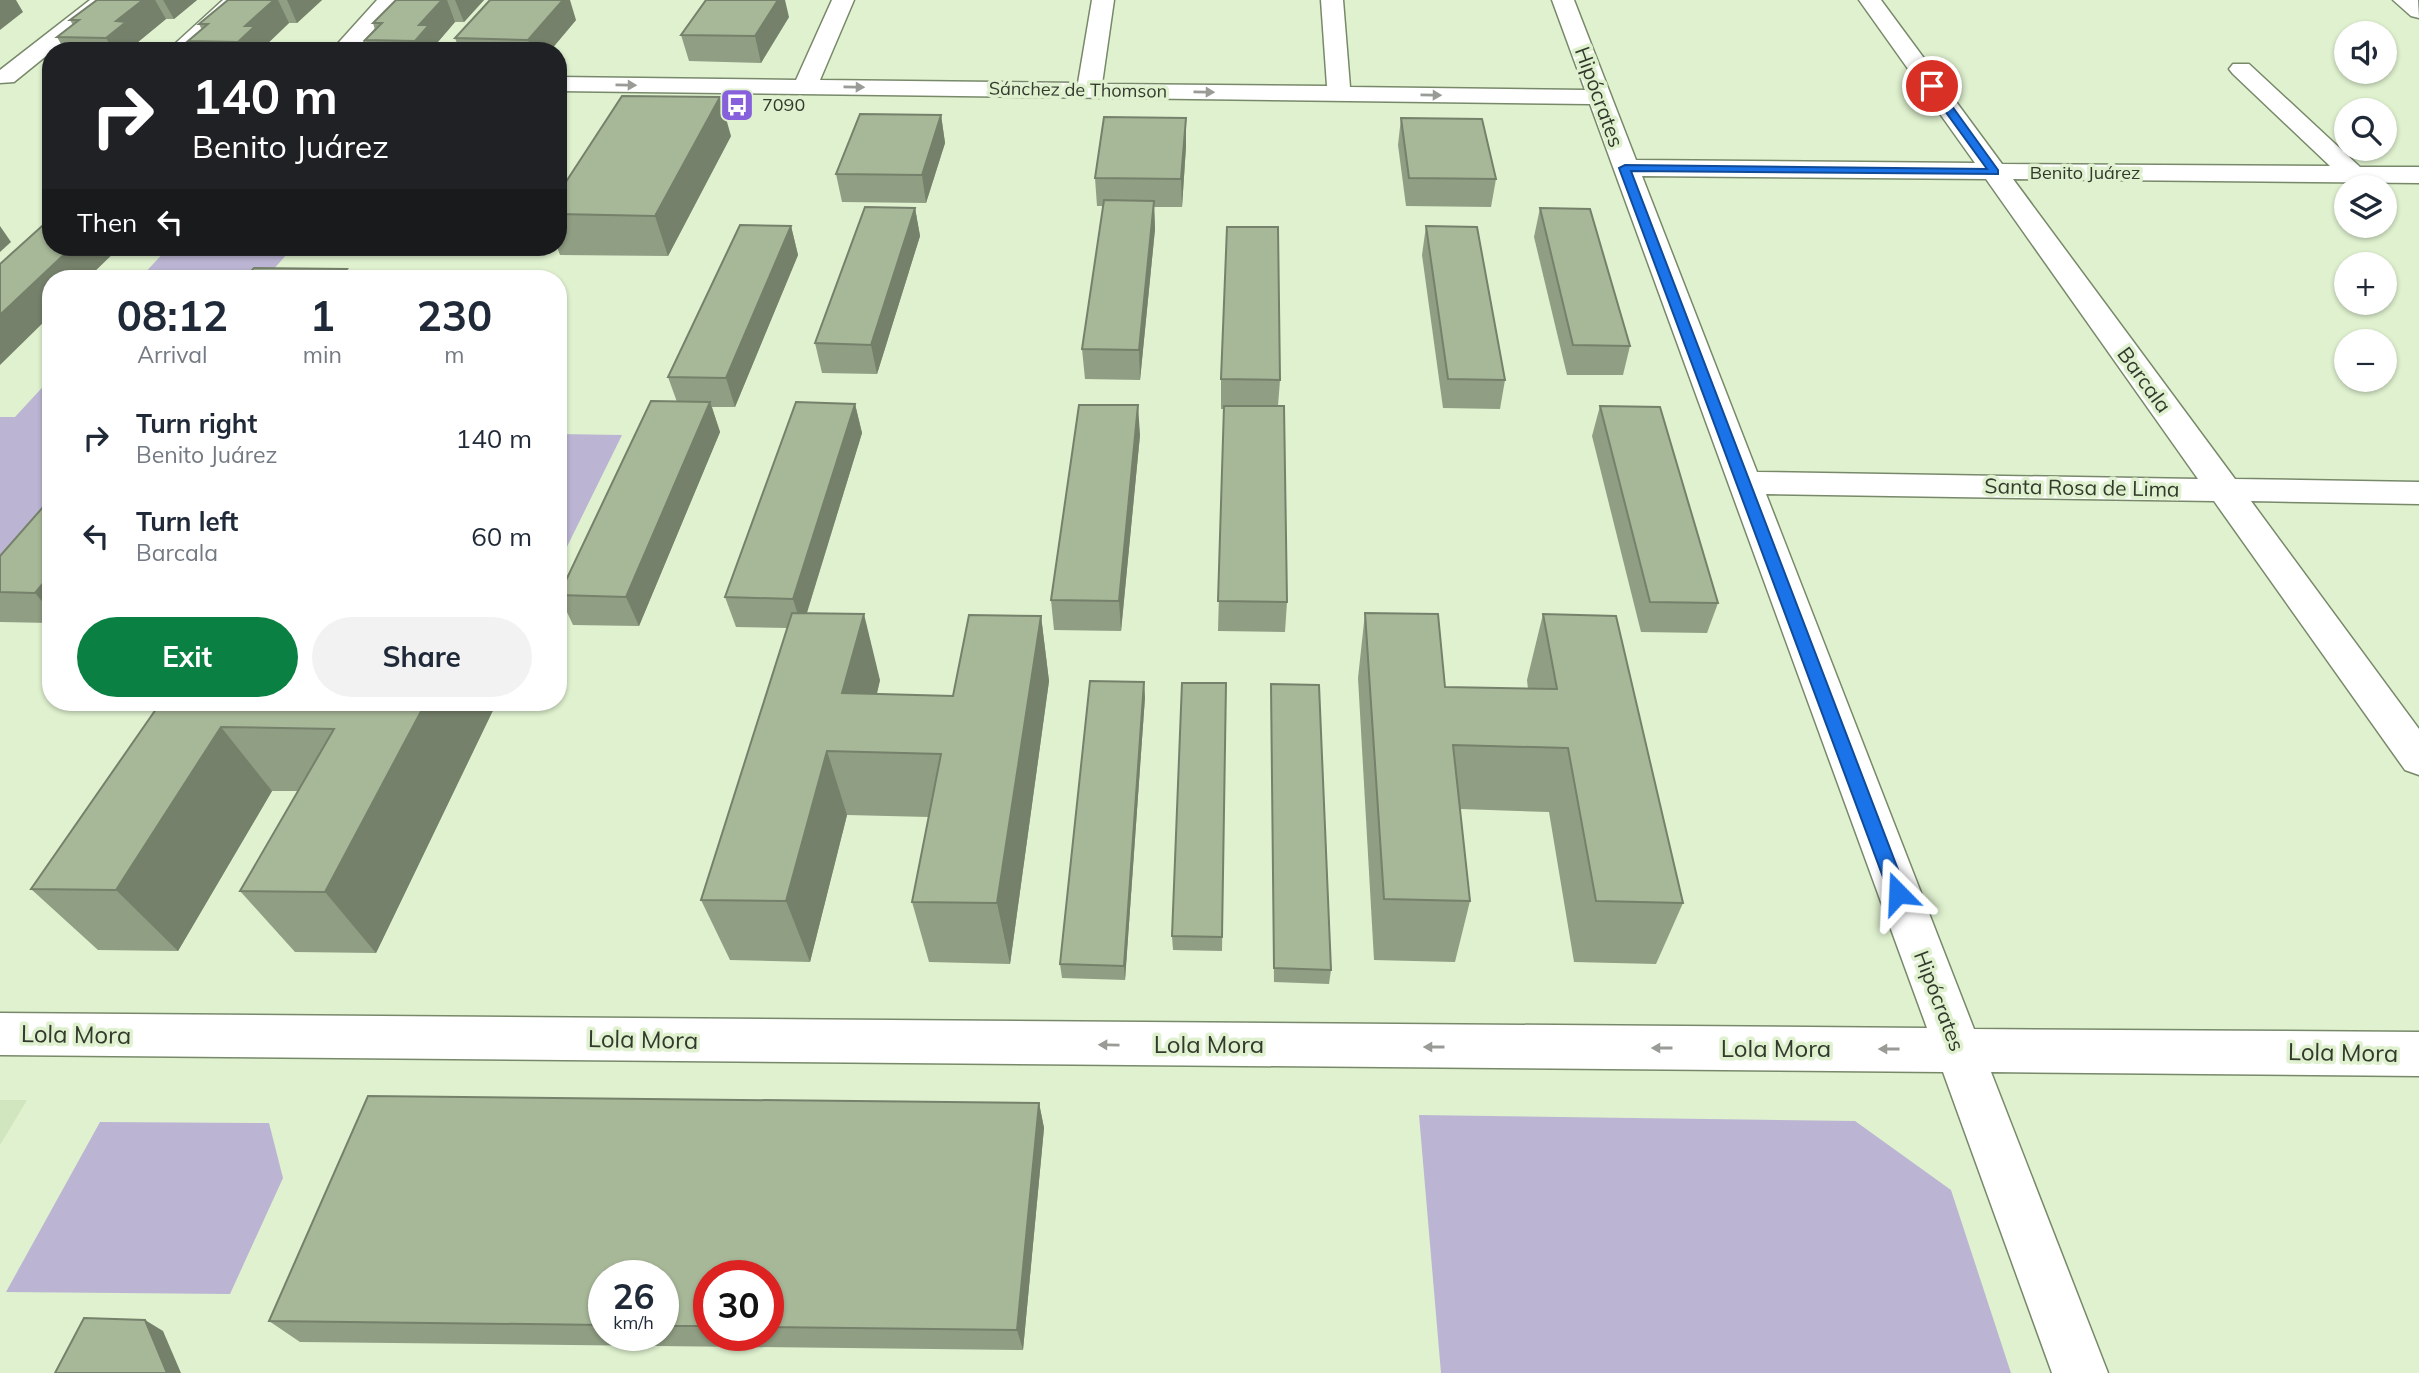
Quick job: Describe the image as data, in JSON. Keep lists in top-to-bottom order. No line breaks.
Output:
{"streets":{"street":["Sánchez de Thomson","Hipócrates","Benito Juárez","Barcala","Santa Rosa de Lima","Lola Mora"]},"crossings":[["Sánchez de Thomson","Hipócrates"],["Hipócrates","Benito Juárez"],["Hipócrates","Santa Rosa de Lima"],["Hipócrates","Lola Mora"],["Benito Juárez","Barcala"],["Barcala","Santa Rosa de Lima"]],"one_way":["Sánchez de Thomson","Lola Mora"],"places":{"bus stop":["7090"]},"page":{"map_buttons":["+","−"],"turn":["140 m","Benito Juárez"],"then":"Then","eta":["08:12","Arrival","1","min","230","m"],"list":[{"name":"Turn right","note":"Benito Juárez","value":"140 m"},{"name":"Turn left","note":"Barcala","value":"60 m"}],"buttons":["Exit","Share"],"speed":"26 km/h","limit":"30"}}
